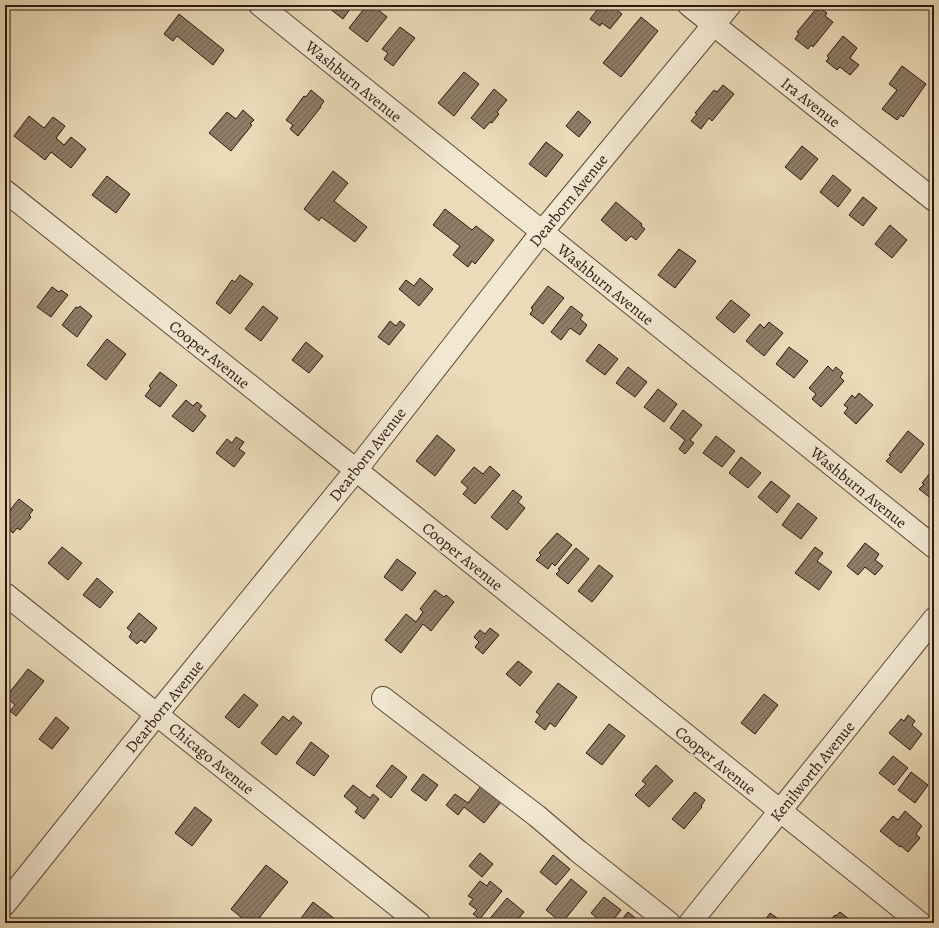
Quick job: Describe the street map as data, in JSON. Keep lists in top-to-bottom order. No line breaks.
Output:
{"streets":{"street":["Washburn Avenue","Ira Avenue","Dearborn Avenue","Cooper Avenue","Chicago Avenue","Kenilworth Avenue"]},"crossings":[["Washburn Avenue","Dearborn Avenue"],["Ira Avenue","Dearborn Avenue"],["Dearborn Avenue","Cooper Avenue"],["Dearborn Avenue","Chicago Avenue"],["Cooper Avenue","Kenilworth Avenue"]]}
